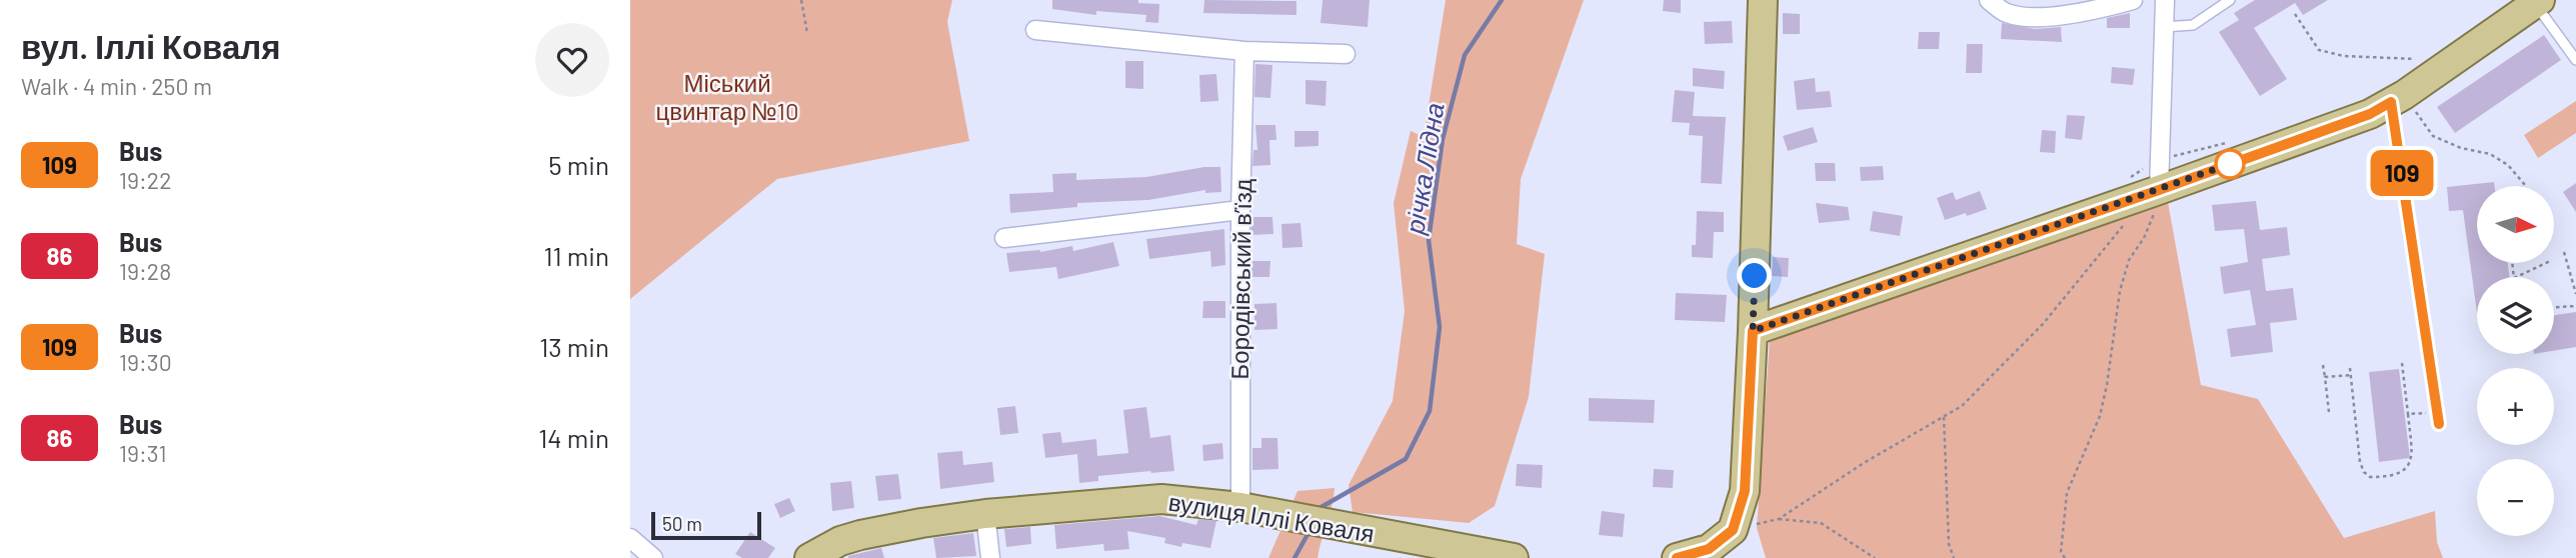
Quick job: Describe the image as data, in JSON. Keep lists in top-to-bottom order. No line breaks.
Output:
{"streets":{"main road":["вулиця Іллі Коваля"],"street":["Бородівський в’їзд"]},"crossings":[["Бородівський в’їзд","вулиця Іллі Коваля"]],"water":["річка Лідна"],"parks":["Міський цвинтар №10"],"lines":["bus line 109"],"scale_bar":"50 m","north":"right","page":{"heading":["вул. Іллі Коваля","Walk · 4 min · 250 m"],"on_map":"109","list":[{"mark":"109","name":"Bus","note":"19:22","value":"5 min"},{"mark":"86","name":"Bus","note":"19:28","value":"11 min"},{"mark":"109","name":"Bus","note":"19:30","value":"13 min"},{"mark":"86","name":"Bus","note":"19:31","value":"14 min"}],"map_buttons":["+","−"],"scale":"50 m"}}
